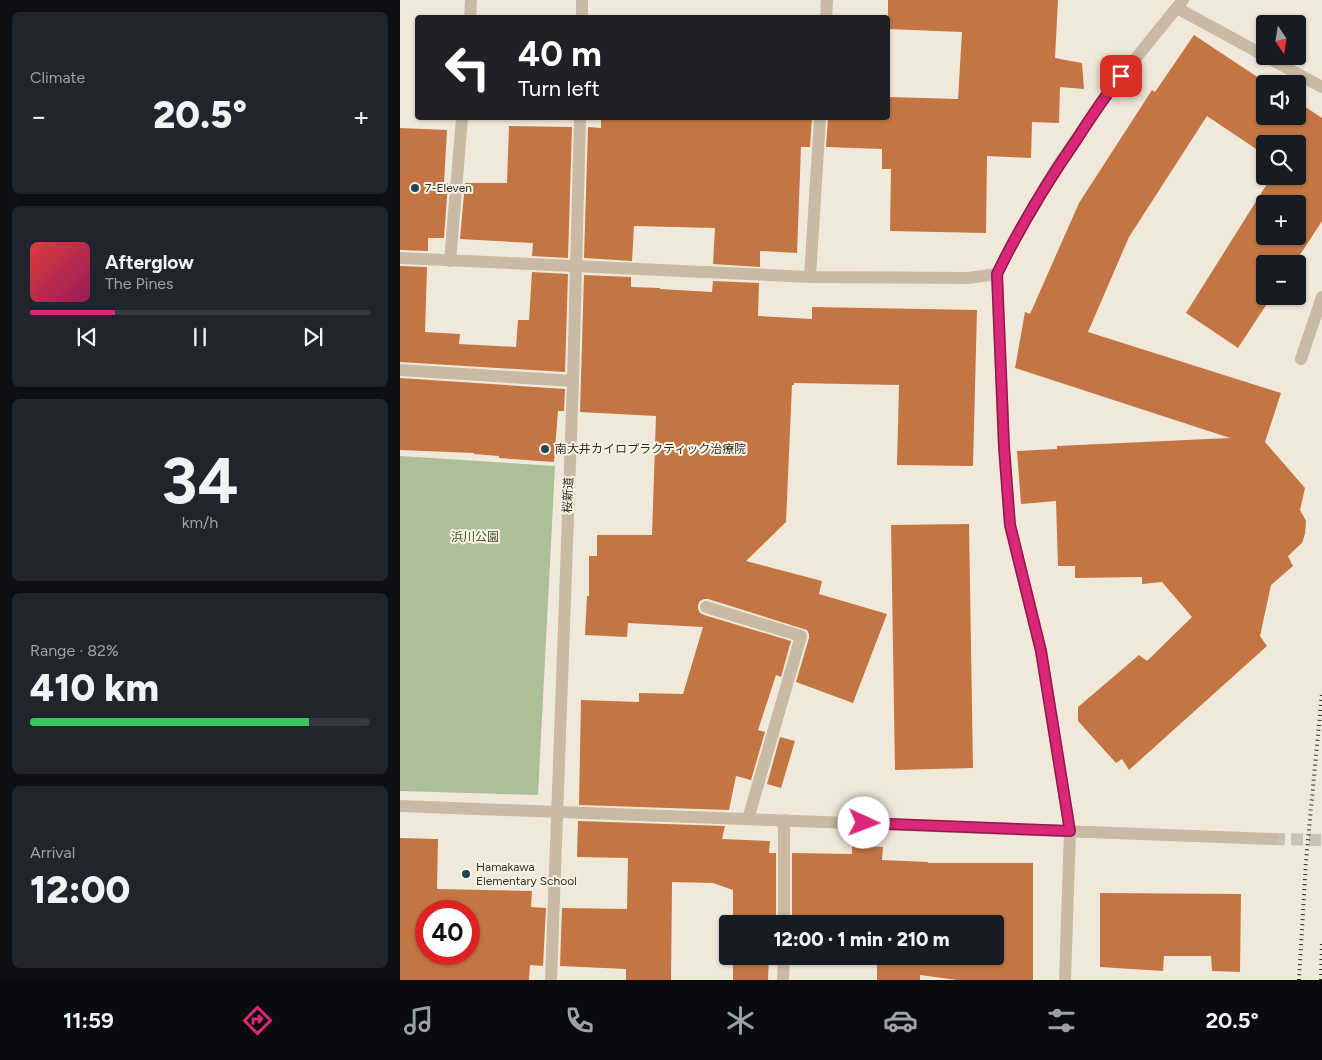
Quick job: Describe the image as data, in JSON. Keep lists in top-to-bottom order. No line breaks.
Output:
{"streets":{"street":["桜新道"]},"parks":["浜川公園"],"places":["7-Eleven","南大井カイロプラクティック治療院","Hamakawa Elementary School"],"north":"bottom","page":{"tile":["Climate",["34","km/h"],["Range · 82%","410 km"],["Arrival","12:00"]],"map_buttons":["+","−"],"turn":["40 m","Turn left"],"heat":["−","20.5°","+"],"song":["Afterglow","The Pines"],"limit":"40","trip":"12:00 · 1 min · 210 m","tabs":["11:59","20.5°"]}}
